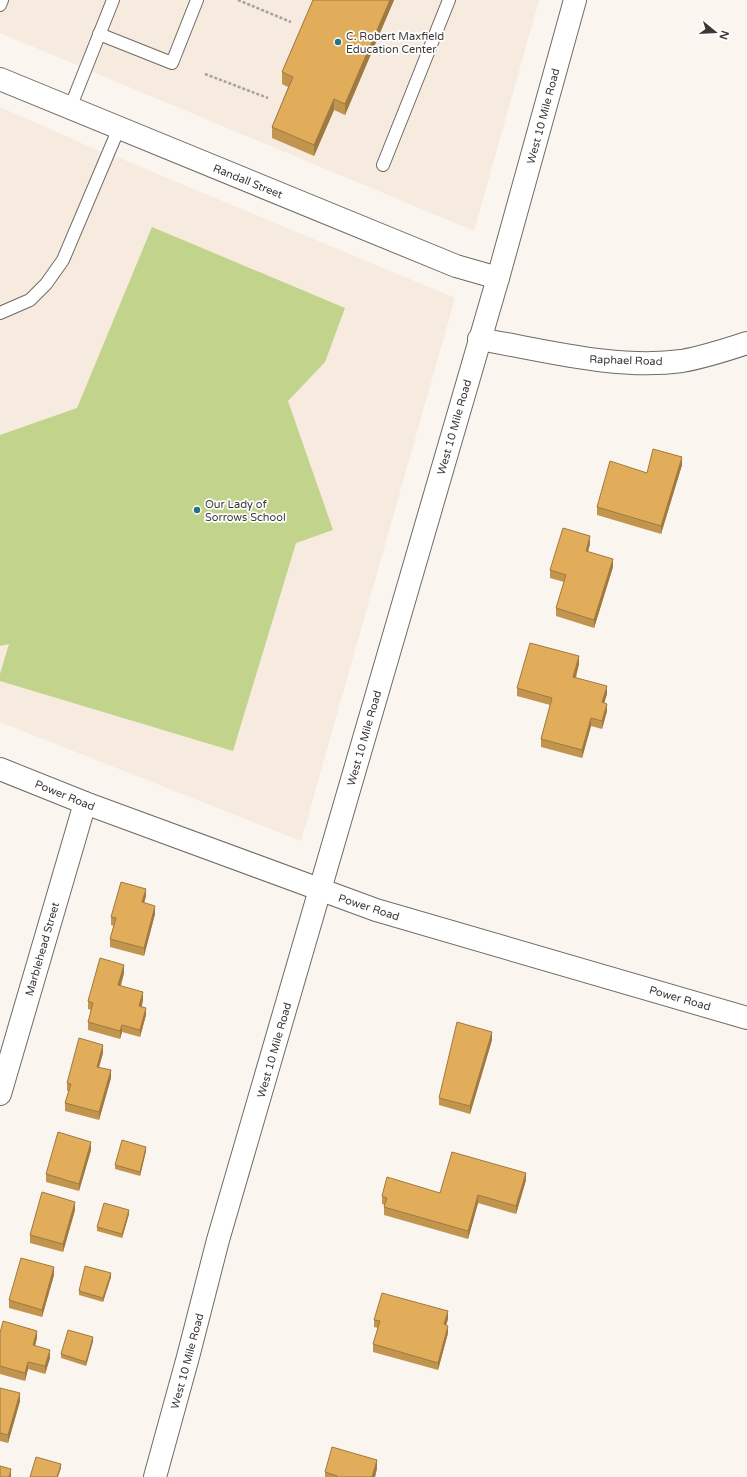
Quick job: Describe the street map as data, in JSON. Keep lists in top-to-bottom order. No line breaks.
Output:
{"streets":{"street":["West 10 Mile Road","Randall Street","Raphael Road","Power Road","Marblehead Street"]},"crossings":[["West 10 Mile Road","Randall Street"],["West 10 Mile Road","Raphael Road"],["West 10 Mile Road","Power Road"],["Power Road","Marblehead Street"]],"places":["C. Robert Maxfield Education Center","Our Lady of Sorrows School"],"north":"right"}
